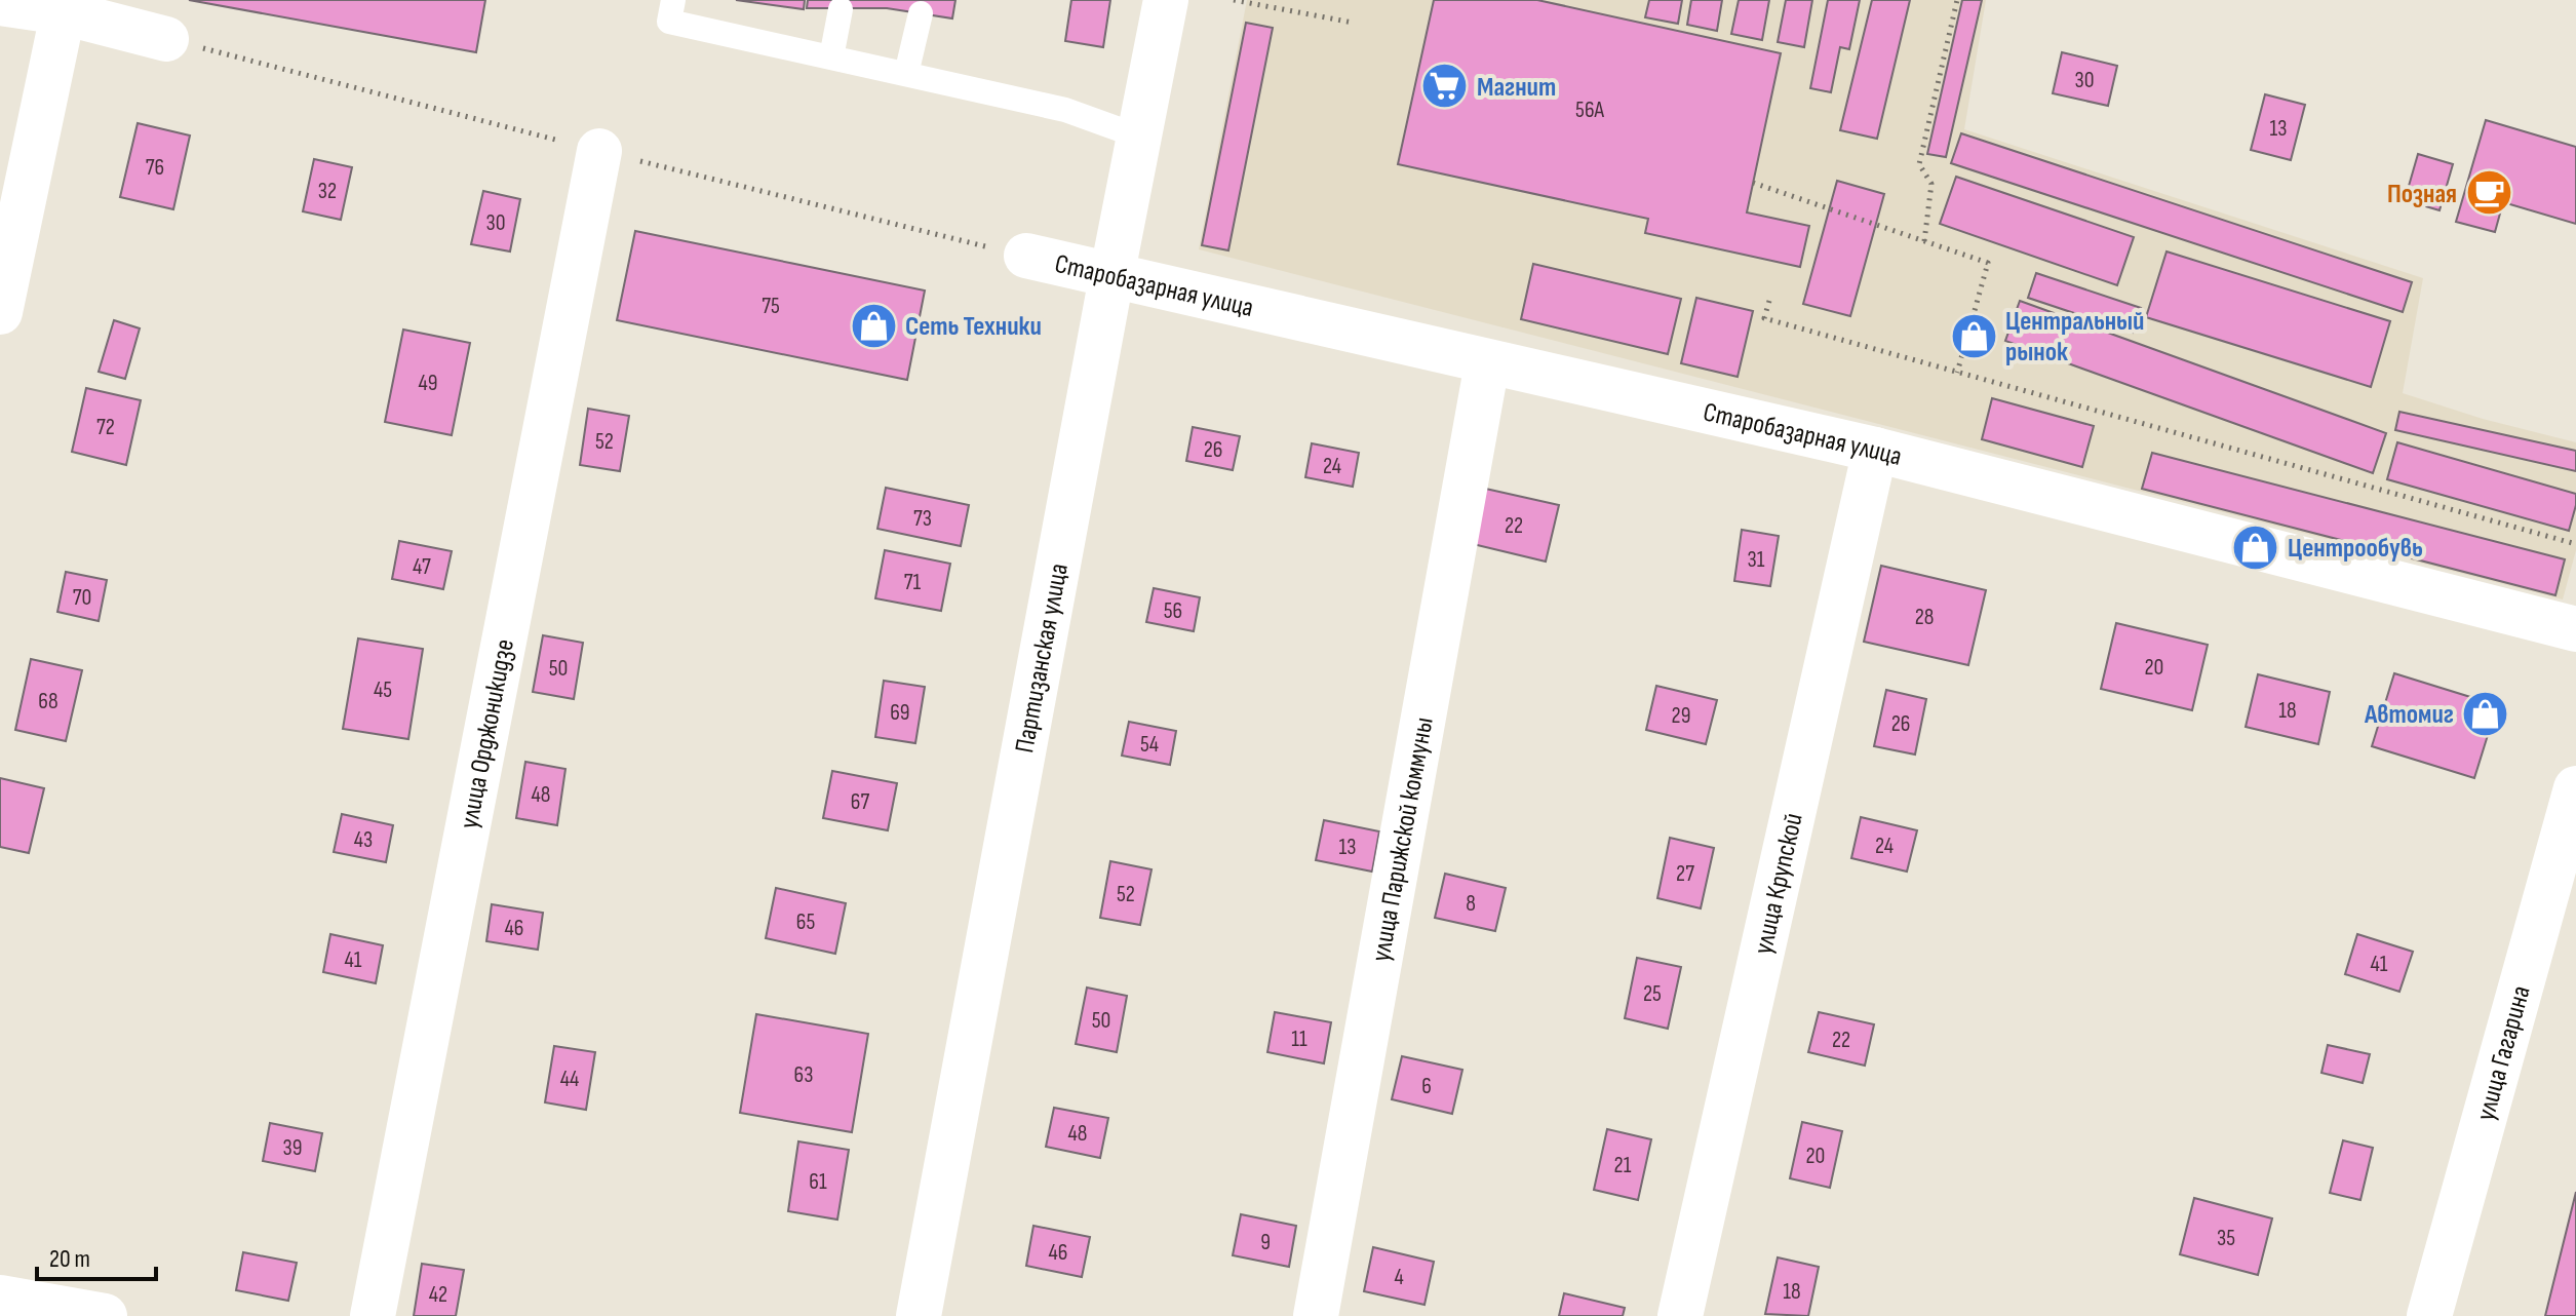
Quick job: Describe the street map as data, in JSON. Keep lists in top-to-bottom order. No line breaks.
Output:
{"streets":{"street":["Старобазарная улица","Партизанская улица","улица Орджоникидзе","улица Парижской коммуны","улица Крупской","улица Гагарина"]},"crossings":[["Старобазарная улица","Партизанская улица"],["Старобазарная улица","улица Парижской коммуны"],["Старобазарная улица","улица Крупской"]],"places":{"supermarket":["Магнит"],"cafe":["Позная"],"shop":["Сеть Техники","Центральный рынок","Центрообувь","Автомиг"]},"house_numbers":["30","56А","13","76","32","30","75","49","72","52","26","24","73","22","31","47","71","70","56","28","20","50","45","68","18","69","29","26","54","48","67","43","24","13","27","52","8","65","46","41","41","25","50","11","22","63","44","6","48","39","20","21","61","35","9","46","4","18","42"],"scale_bar":"20 m"}
